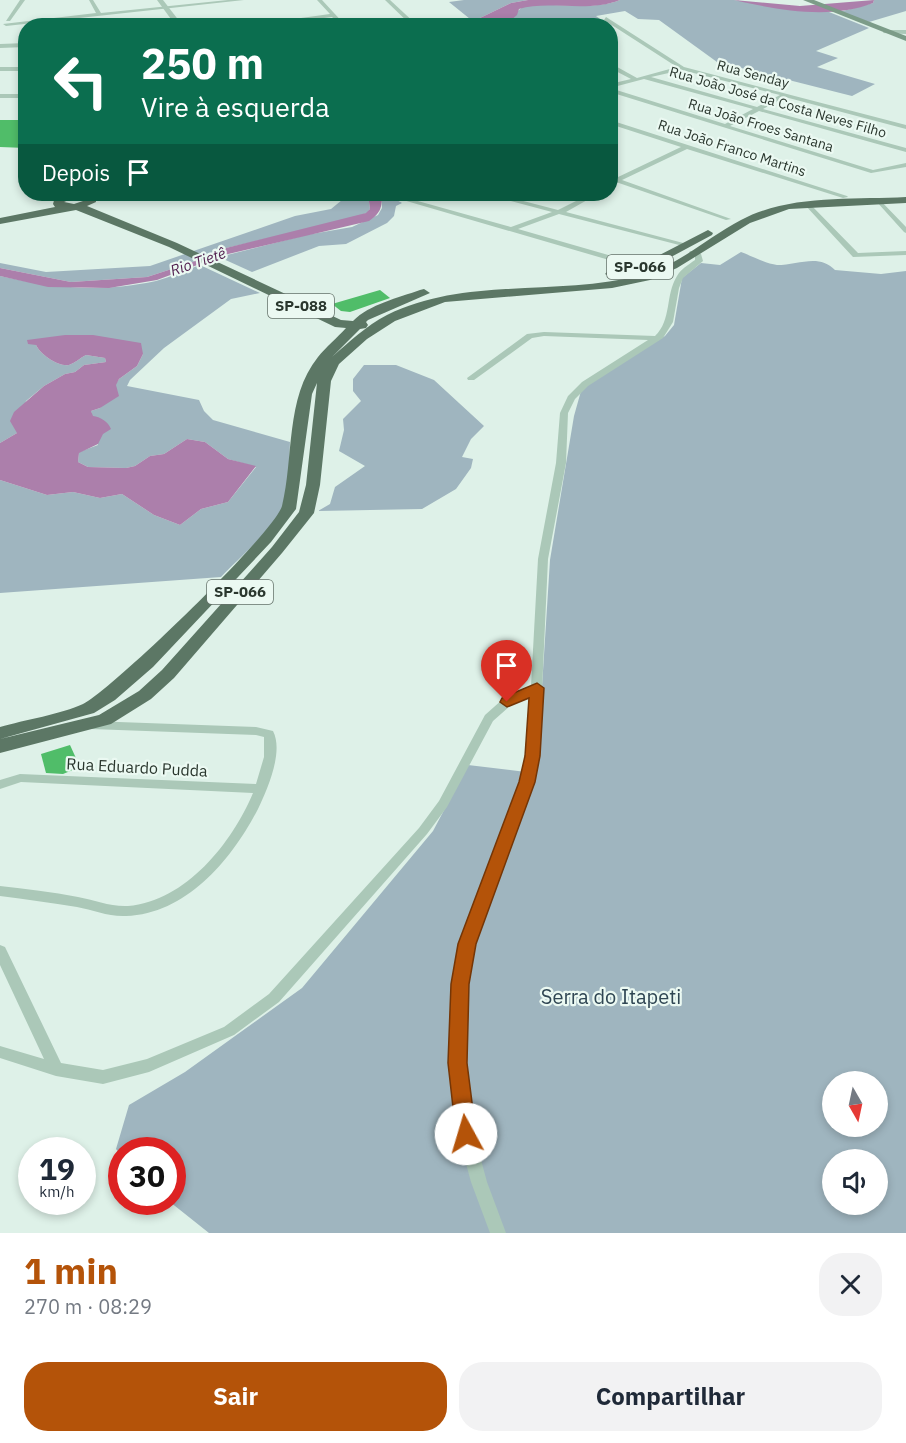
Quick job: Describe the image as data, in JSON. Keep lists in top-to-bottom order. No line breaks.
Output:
{"streets":{"main road":["SP-066","SP-088"],"street":["Rua Senday","Rua João José da Costa Neves Filho","Rua João Froes Santana","Rua João Franco Martins","Rua Eduardo Pudda"]},"crossings":[["Rua João Franco Martins","SP-066"],["SP-066","SP-088"]],"water":["Rio Tietê"],"parks":["Serra do Itapeti"],"north":"bottom","page":{"turn":["250 m","Vire à esquerda"],"then":"Depois","speed":"19 km/h","limit":"30","heading":["1 min","270 m · 08:29"],"buttons":["Sair","Compartilhar"]}}
